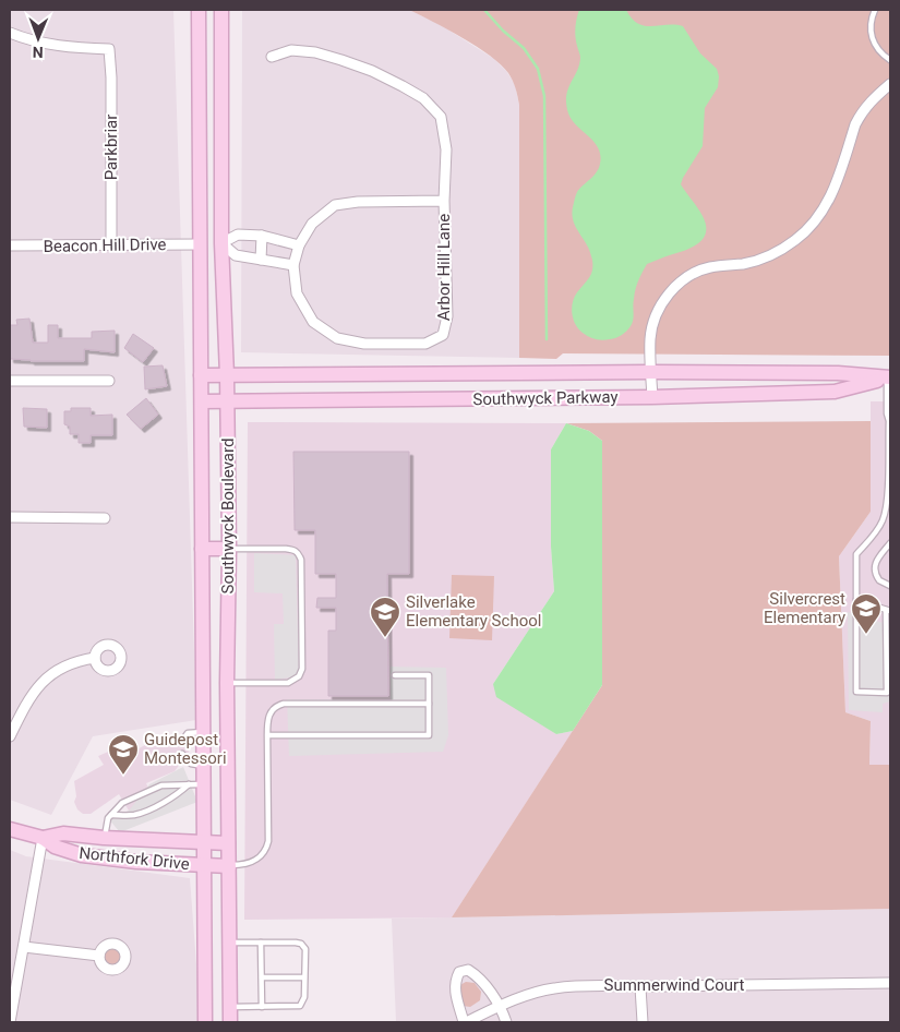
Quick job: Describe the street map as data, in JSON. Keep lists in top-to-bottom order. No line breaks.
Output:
{"streets":{"street":["Parkbriar","Beacon Hill Drive","Arbor Hill Lane","Southwyck Parkway","Southwyck Boulevard","Northfork Drive","Summerwind Court"]},"crossings":[["Parkbriar","Beacon Hill Drive"],["Beacon Hill Drive","Southwyck Boulevard"],["Southwyck Parkway","Southwyck Boulevard"],["Southwyck Boulevard","Northfork Drive"]],"places":{"school or university":["Silvercrest Elementary","Silverlake Elementary School","Guidepost Montessori"]},"north":"bottom"}
